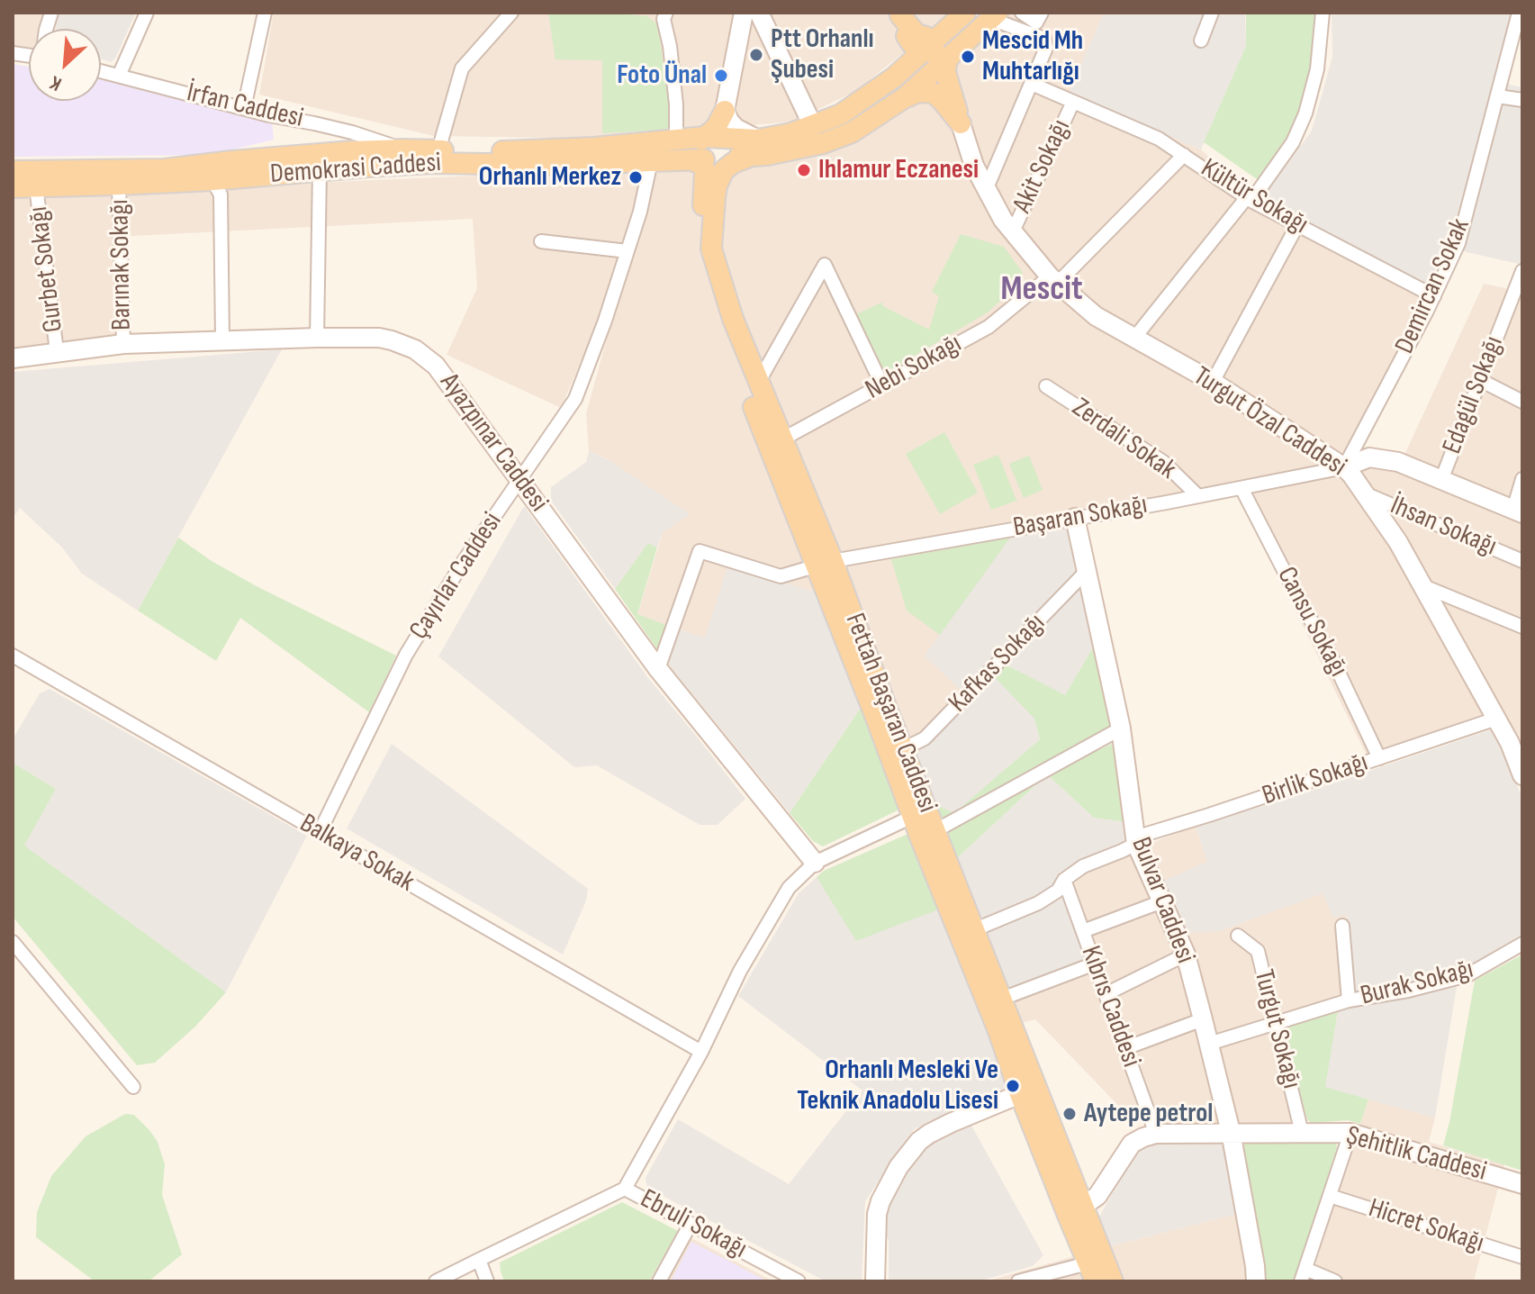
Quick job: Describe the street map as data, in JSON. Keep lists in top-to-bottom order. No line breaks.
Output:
{"streets":{"main road":["Demokrasi Caddesi","Fettah Başaran Caddesi"],"street":["İrfan Caddesi","Akit Sokağı","Kültür Sokağı","Barınak Sokağı","Gurbet Sokağı","Demircan Sokak","Nebi Sokağı","Edagül Sokağı","Turgut Özal Caddesi","Zerdali Sokak","Ayazpınar Caddesi","Başaran Sokağı","İhsan Sokağı","Çayırlar Caddesi","Cansu Sokağı","Kafkas Sokağı","Birlik Sokağı","Balkaya Sokak","Bulvar Caddesi","Burak Sokağı","Kıbrıs Caddesi","Turgut Sokağı","Şehitlik Caddesi","Ebruli Sokağı","Hicret Sokağı"]},"crossings":[["İrfan Caddesi","Demokrasi Caddesi"],["Akit Sokağı","Kültür Sokağı"],["Akit Sokağı","Turgut Özal Caddesi"],["Demokrasi Caddesi","Barınak Sokağı"],["Demokrasi Caddesi","Gurbet Sokağı"],["Demokrasi Caddesi","Çayırlar Caddesi"],["Demokrasi Caddesi","Fettah Başaran Caddesi"],["Kültür Sokağı","Demircan Sokak"],["Kültür Sokağı","Nebi Sokağı"],["Barınak Sokağı","Ayazpınar Caddesi"],["Gurbet Sokağı","Ayazpınar Caddesi"],["Demircan Sokak","Turgut Özal Caddesi"],["Demircan Sokak","Başaran Sokağı"],["Nebi Sokağı","Turgut Özal Caddesi"],["Nebi Sokağı","Fettah Başaran Caddesi"],["Turgut Özal Caddesi","Başaran Sokağı"],["Turgut Özal Caddesi","İhsan Sokağı"],["Turgut Özal Caddesi","Birlik Sokağı"],["Zerdali Sokak","Başaran Sokağı"],["Ayazpınar Caddesi","Başaran Sokağı"],["Ayazpınar Caddesi","Çayırlar Caddesi"],["Başaran Sokağı","Cansu Sokağı"],["Başaran Sokağı","Fettah Başaran Caddesi"],["Başaran Sokağı","Bulvar Caddesi"],["Çayırlar Caddesi","Balkaya Sokak"],["Cansu Sokağı","Birlik Sokağı"],["Kafkas Sokağı","Fettah Başaran Caddesi"],["Kafkas Sokağı","Bulvar Caddesi"],["Fettah Başaran Caddesi","Birlik Sokağı"],["Fettah Başaran Caddesi","Şehitlik Caddesi"],["Birlik Sokağı","Bulvar Caddesi"],["Birlik Sokağı","Kıbrıs Caddesi"],["Bulvar Caddesi","Burak Sokağı"],["Bulvar Caddesi","Şehitlik Caddesi"],["Burak Sokağı","Turgut Sokağı"],["Kıbrıs Caddesi","Şehitlik Caddesi"],["Turgut Sokağı","Şehitlik Caddesi"]],"districts":["Mescit"],"places":["Ptt Orhanlı Şubesi","Mescid Mh Muhtarlığı","Foto Ünal","Ihlamur Eczanesi","Orhanlı Merkez","Orhanlı Mesleki Ve Teknik Anadolu Lisesi","Aytepe petrol"],"north":"bottom left"}
